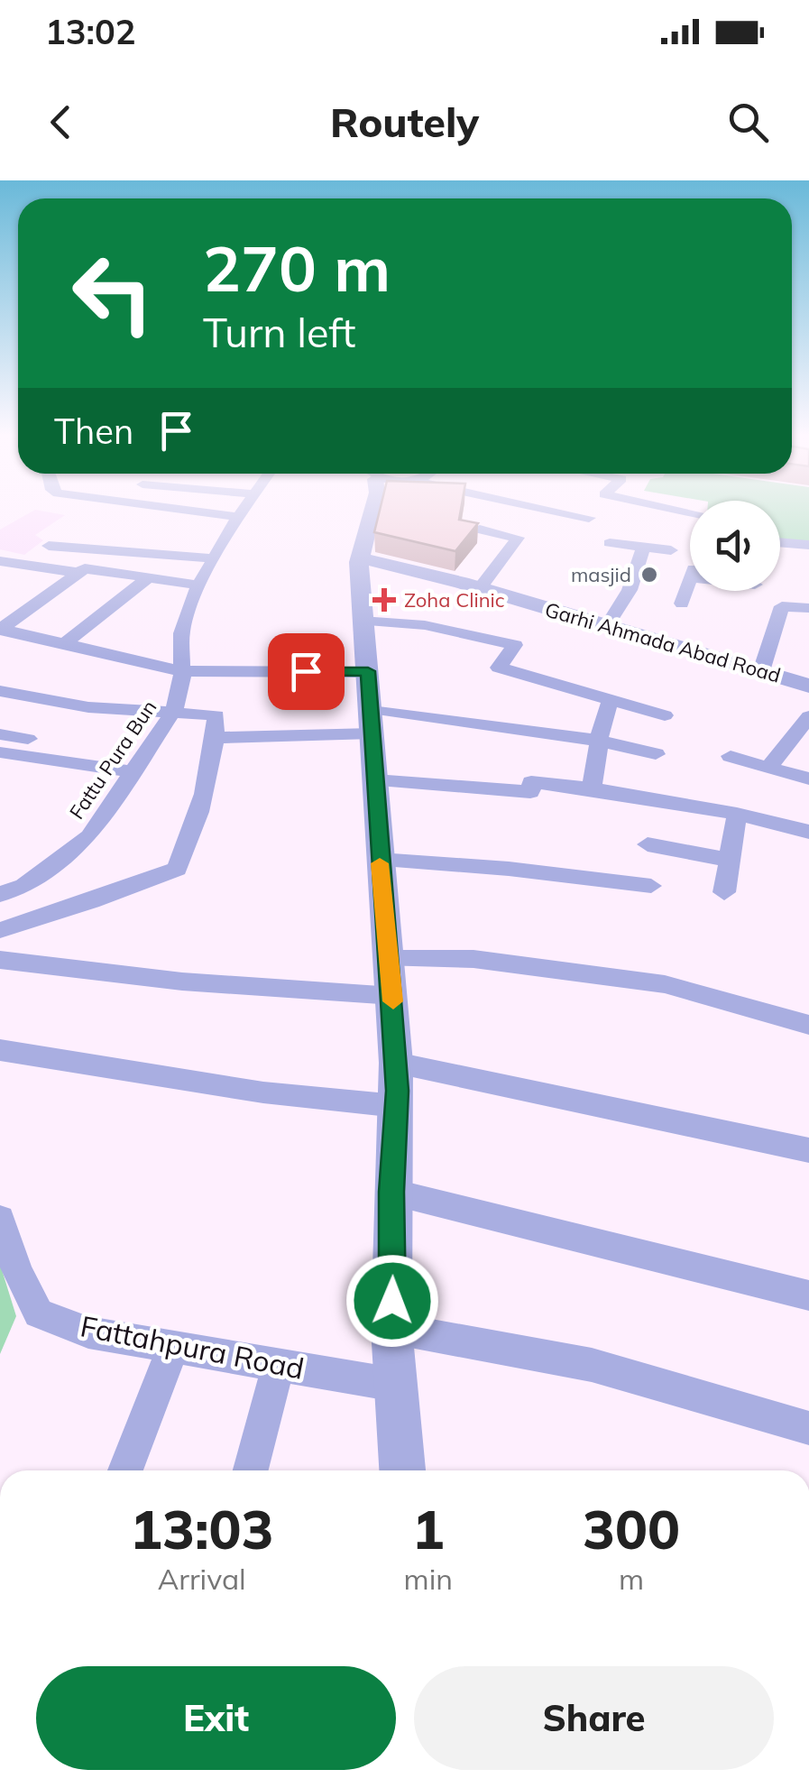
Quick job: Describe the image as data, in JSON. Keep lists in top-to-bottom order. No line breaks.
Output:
{"streets":{"street":["Garhi Ahmada Abad Road","Fattu Pura Bun","Fattahpura Road"]},"places":{"other":["masjid"],"health":["Zoha Clinic"]},"page":{"status":"13:02","header":"Routely","turn":["270 m","Turn left"],"then":"Then","eta":["13:03","Arrival","1","min","300","m"],"buttons":["Exit","Share"]}}
